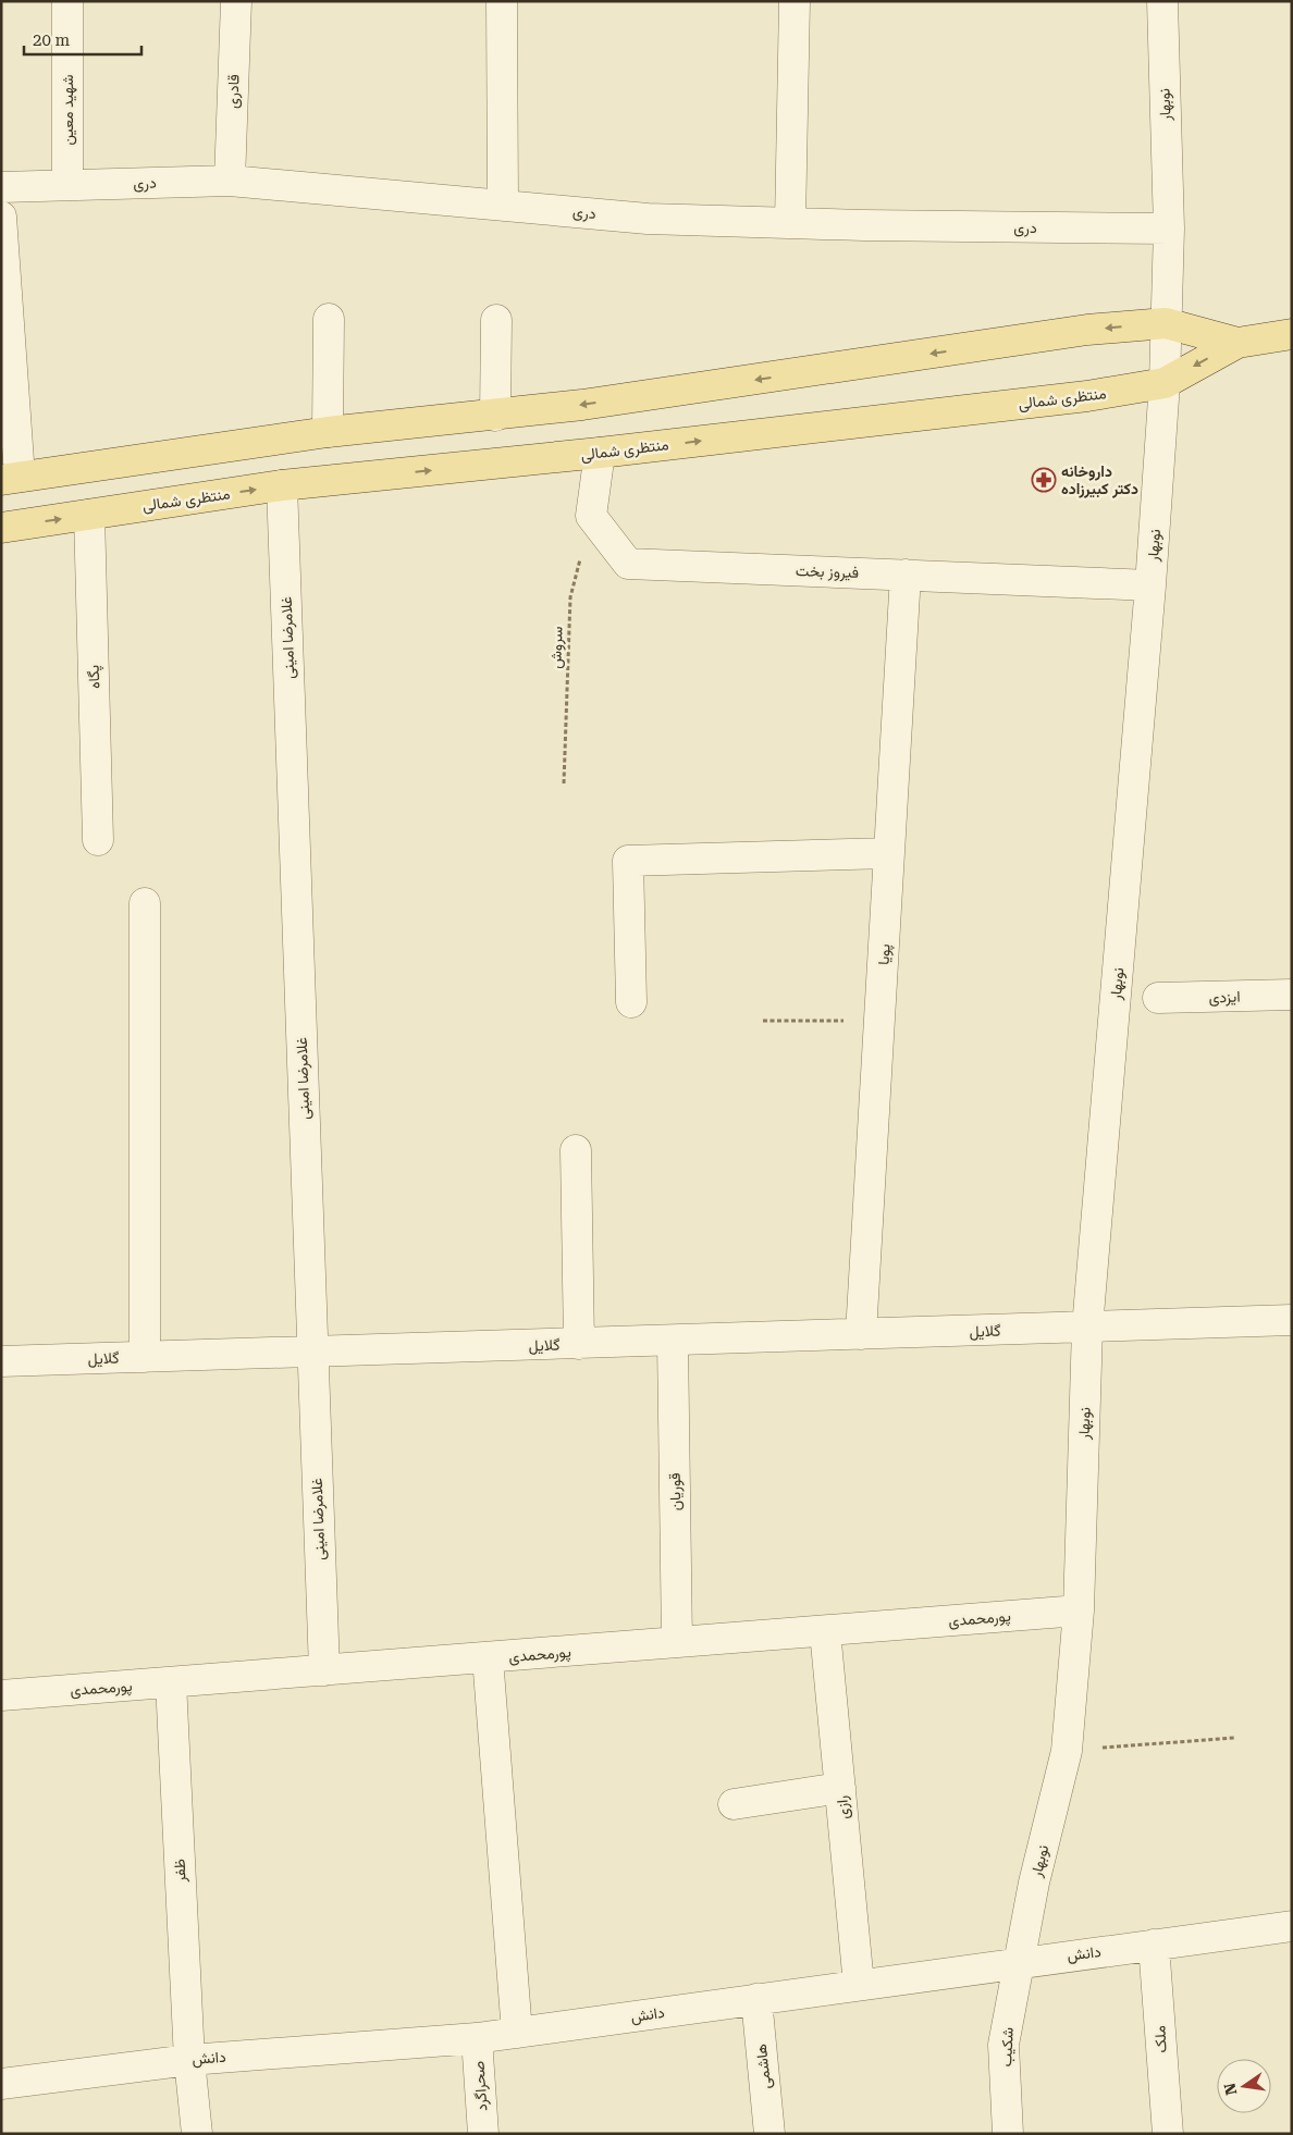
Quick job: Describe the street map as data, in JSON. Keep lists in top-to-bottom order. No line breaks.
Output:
{"streets":{"main road":["منتظری شمالی"],"street":["قادری","نوبهار","شهید معین","دری","فیروز بخت","غلامرضا امینی","پگاه","پویا","ایزدی","گلایل","قوریان","پورمحمدی","رازی","ظفر","دانش","ملک","شکیب","هاشمی","صحراگرد"],"path":["سروش"]},"crossings":[["قادری","دری"],["نوبهار","دری"],["نوبهار","منتظری شمالی"],["نوبهار","فیروز بخت"],["نوبهار","گلایل"],["نوبهار","پورمحمدی"],["نوبهار","دانش"],["نوبهار","شکیب"],["شهید معین","دری"],["منتظری شمالی","غلامرضا امینی"],["منتظری شمالی","پگاه"],["فیروز بخت","سروش"],["فیروز بخت","پویا"],["غلامرضا امینی","گلایل"],["غلامرضا امینی","پورمحمدی"],["پویا","گلایل"],["گلایل","قوریان"],["قوریان","پورمحمدی"],["پورمحمدی","رازی"],["پورمحمدی","ظفر"],["رازی","دانش"],["ظفر","دانش"],["دانش","ملک"],["دانش","شکیب"],["دانش","هاشمی"],["دانش","صحراگرد"]],"places":{"pharmacy":["داروخانه دکتر کبیرزاده"]},"scale_bar":"20 m","north":"left"}
